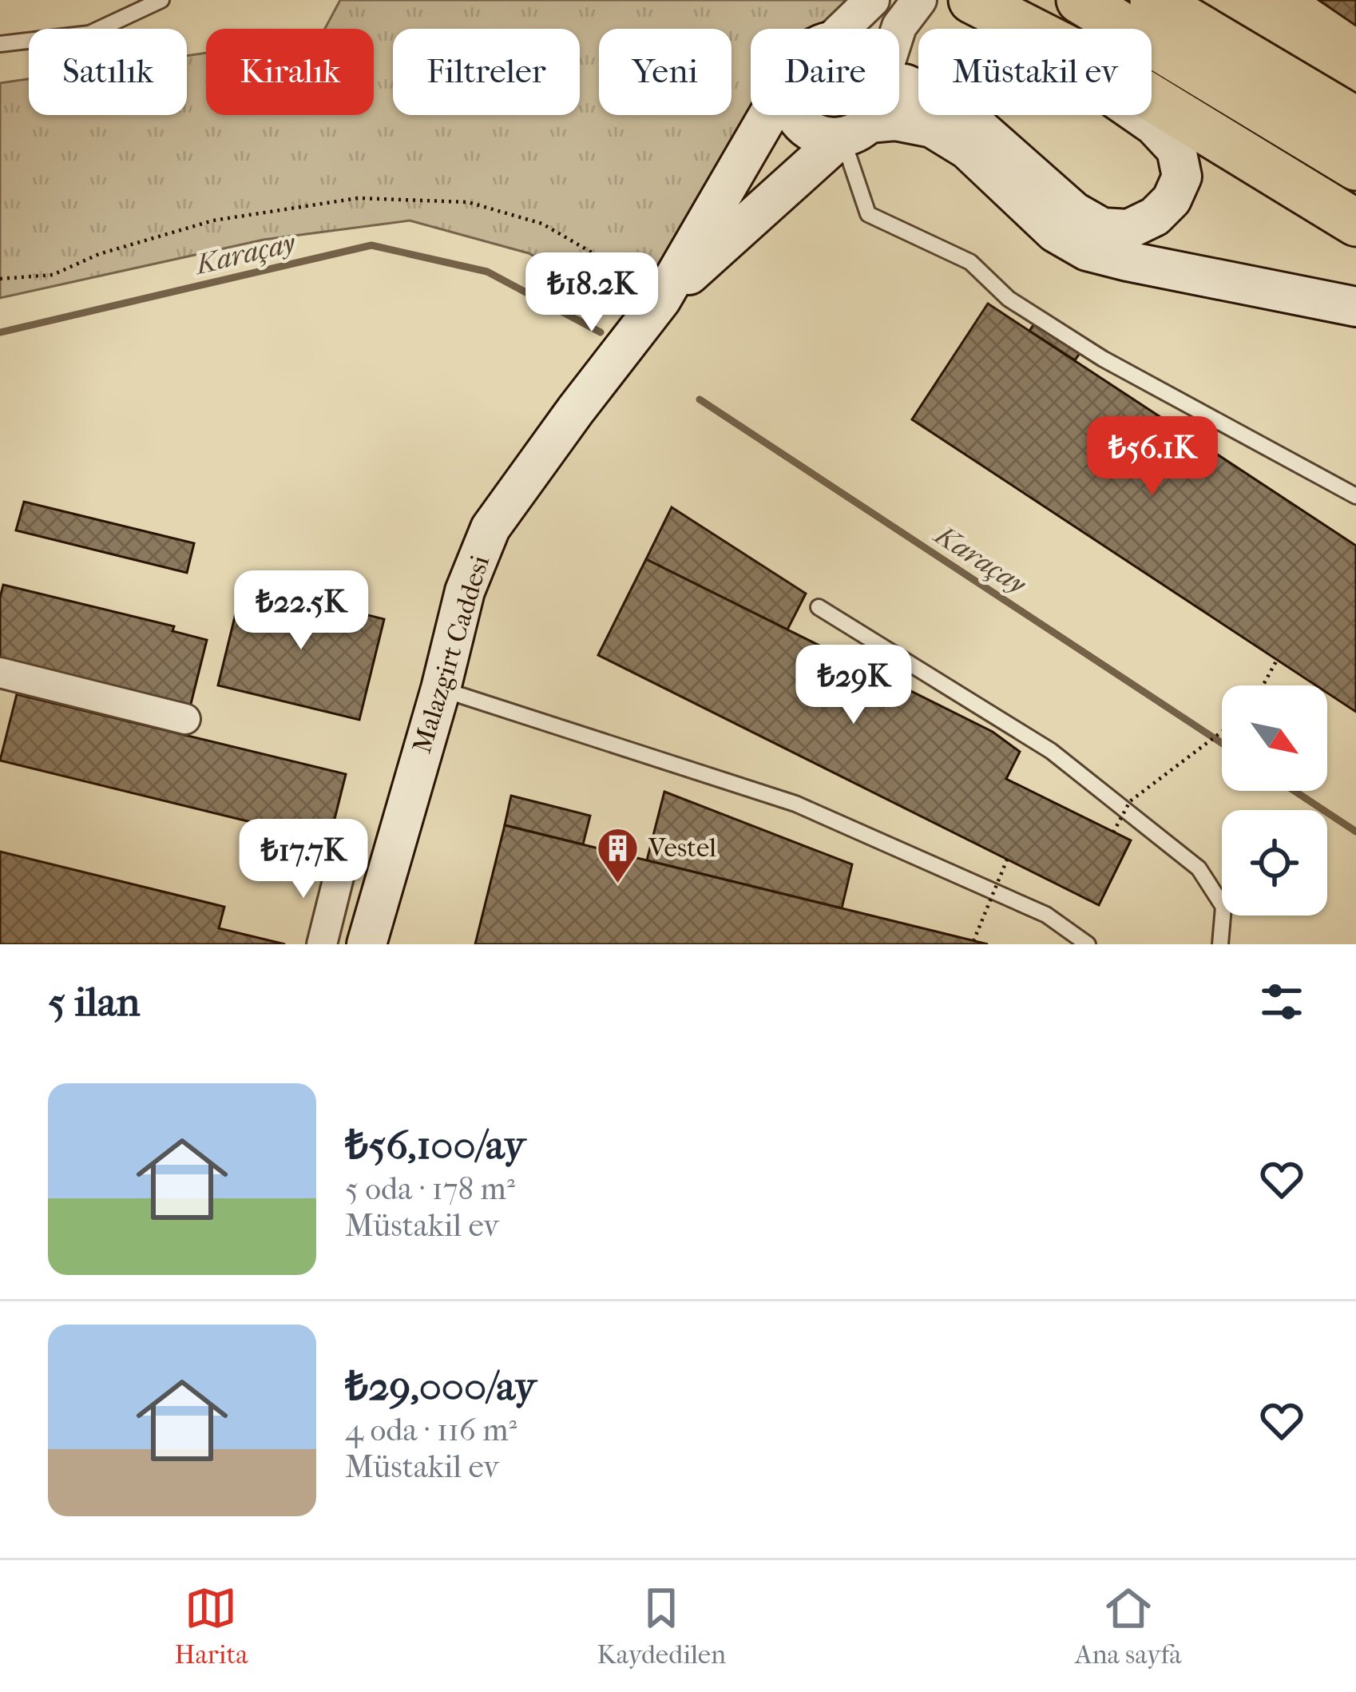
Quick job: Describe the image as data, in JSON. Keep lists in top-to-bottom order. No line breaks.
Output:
{"streets":{"main road":["Malazgirt Caddesi"]},"water":["Karaçay"],"places":{"building":["Vestel"]},"north":"bottom right","page":{"chip":["Satılık","Kiralık","Filtreler","Yeni","Daire","Müstakil ev"],"price":["₺18.2K","₺56.1K","₺22.5K","₺29K","₺17.7K"],"heading":"5 ilan","list":[{"name":"₺56,100/ay","note":"5 oda · 178 m² · Müstakil ev"},{"name":"₺29,000/ay","note":"4 oda · 116 m² · Müstakil ev"}],"tabs":["Harita","Kaydedilen","Ana sayfa"]}}
